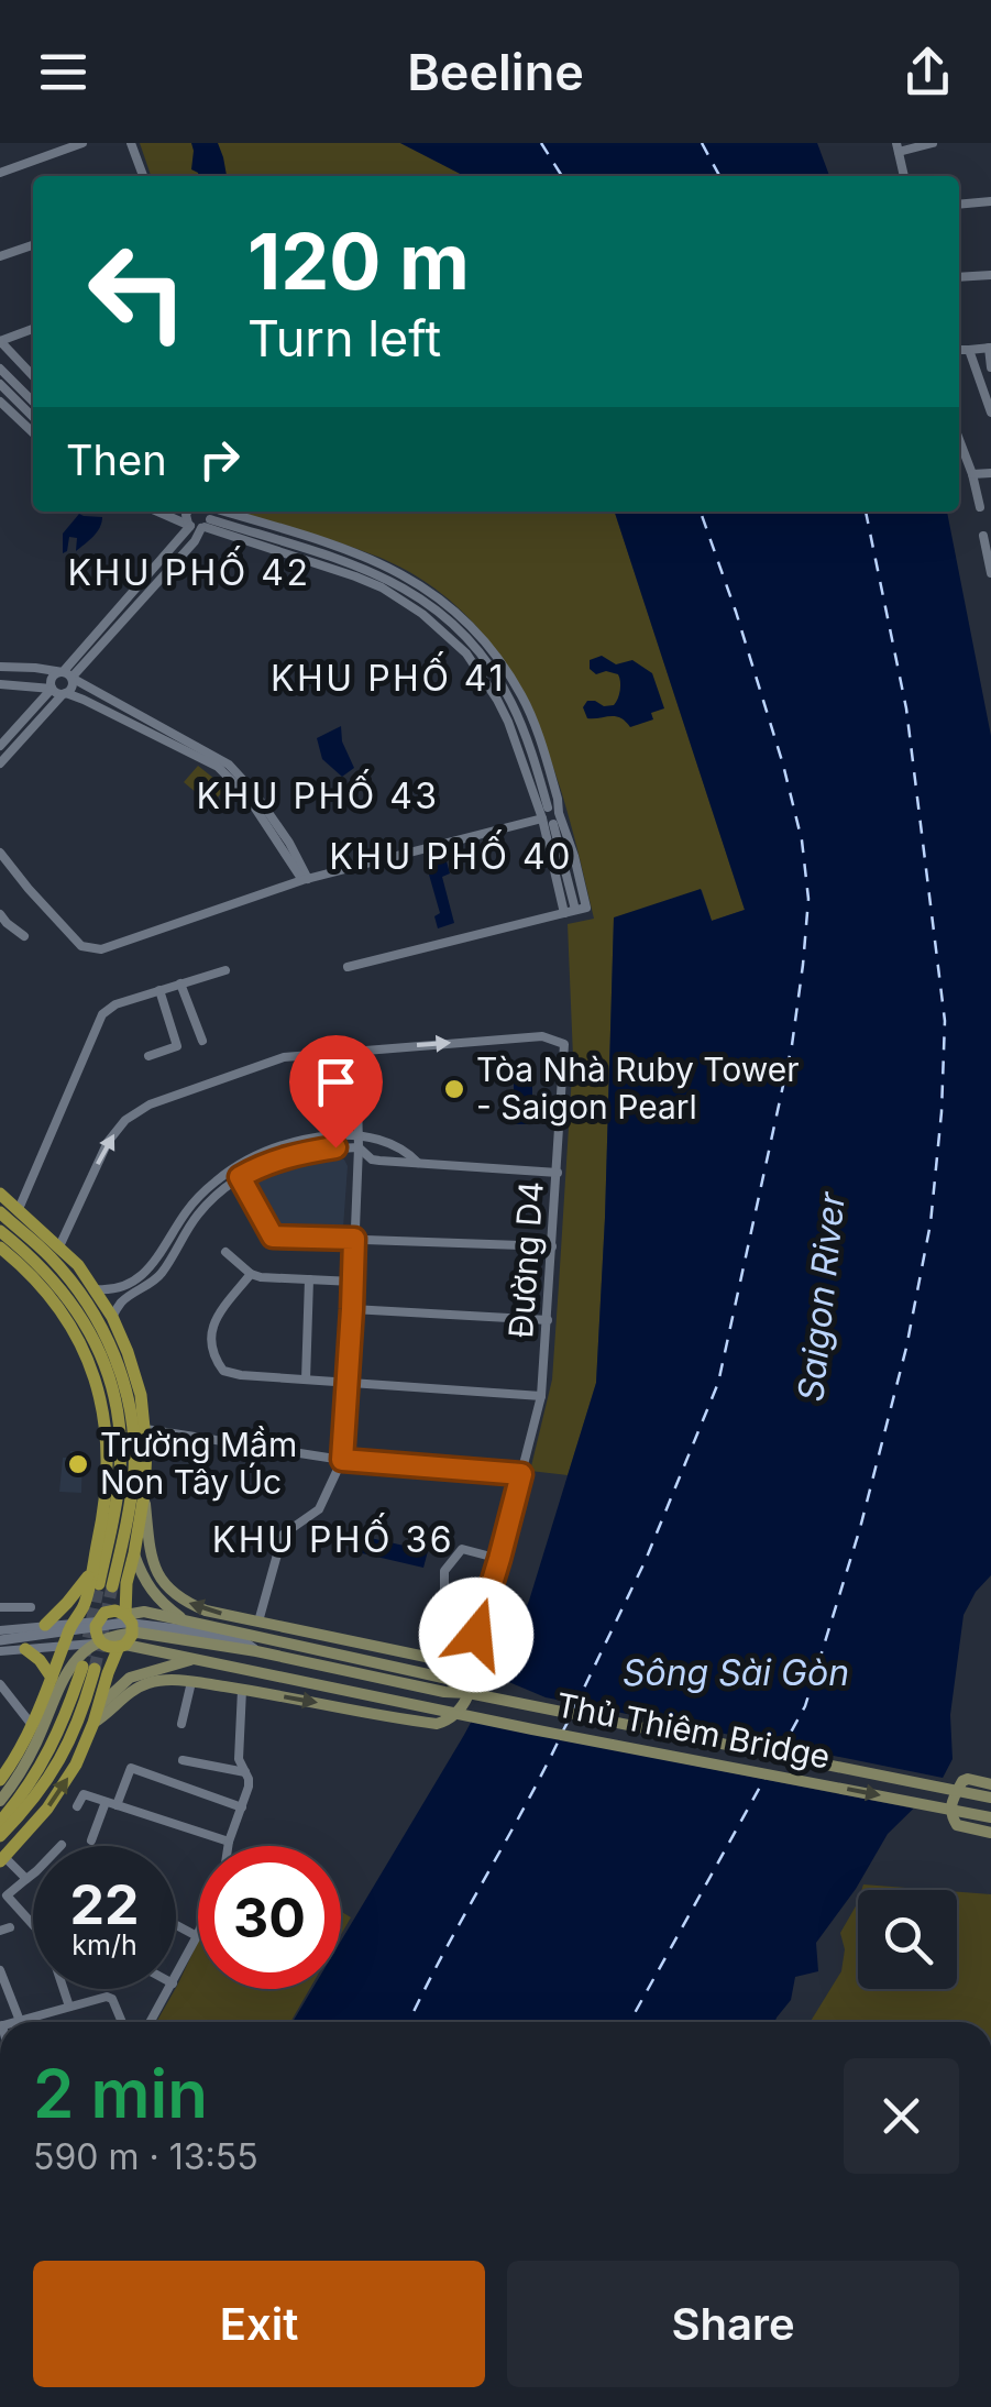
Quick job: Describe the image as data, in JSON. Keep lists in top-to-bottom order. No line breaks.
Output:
{"streets":{"main road":["Thủ Thiêm Bridge"],"street":["Đường D4"]},"districts":["KHU PHỐ 42","KHU PHỐ 41","KHU PHỐ 43","KHU PHỐ 40","KHU PHỐ 36"],"water":["Saigon River","Sông Sài Gòn"],"places":["Tòa Nhà Ruby Tower - Saigon Pearl","Trường Mầm Non Tây Úc"],"page":{"header":"Beeline","turn":["120 m","Turn left"],"then":"Then","speed":"22 km/h","limit":"30","heading":["2 min","590 m · 13:55"],"buttons":["Exit","Share"]}}
